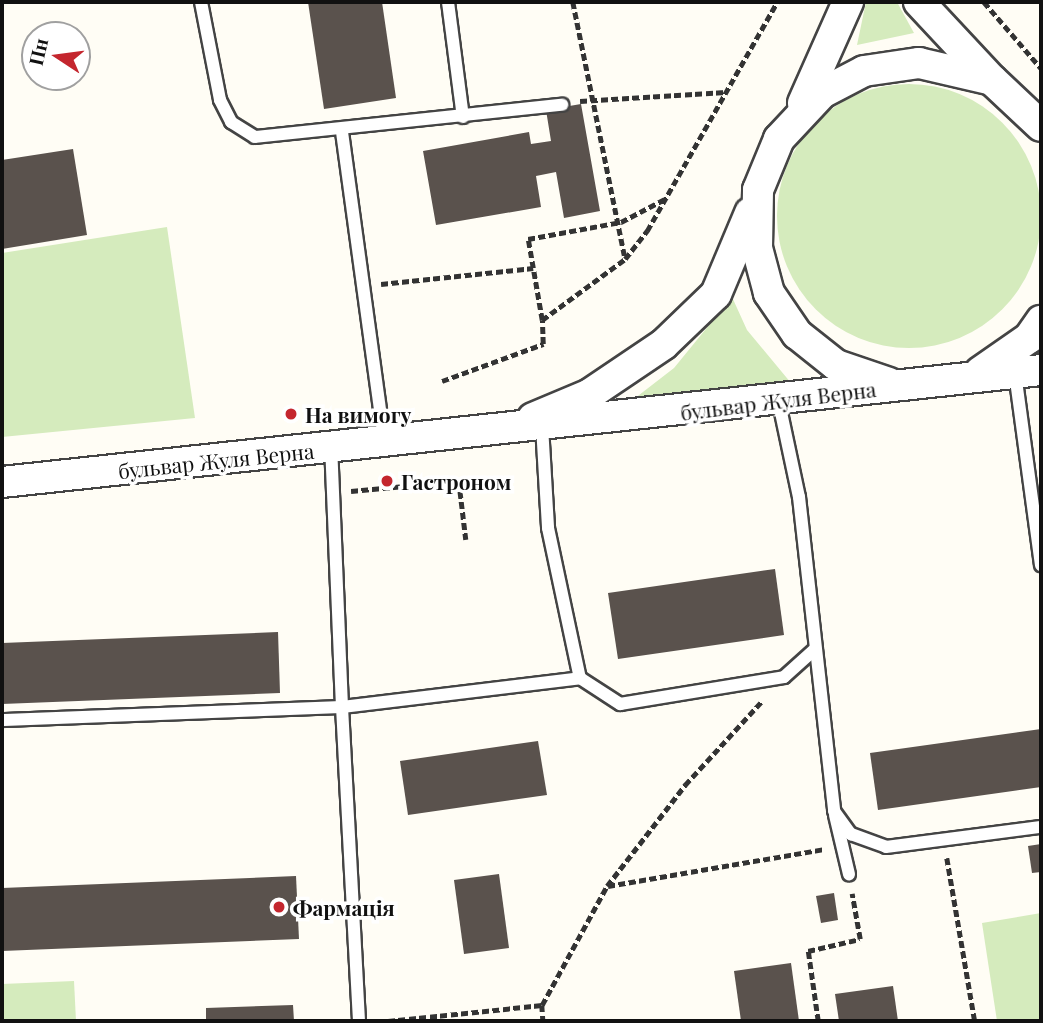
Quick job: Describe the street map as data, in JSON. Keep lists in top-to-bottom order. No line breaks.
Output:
{"streets":{"street":["бульвар Жуля Верна"]},"places":["На вимогу","Гастроном","Фармація"],"north":"left"}
